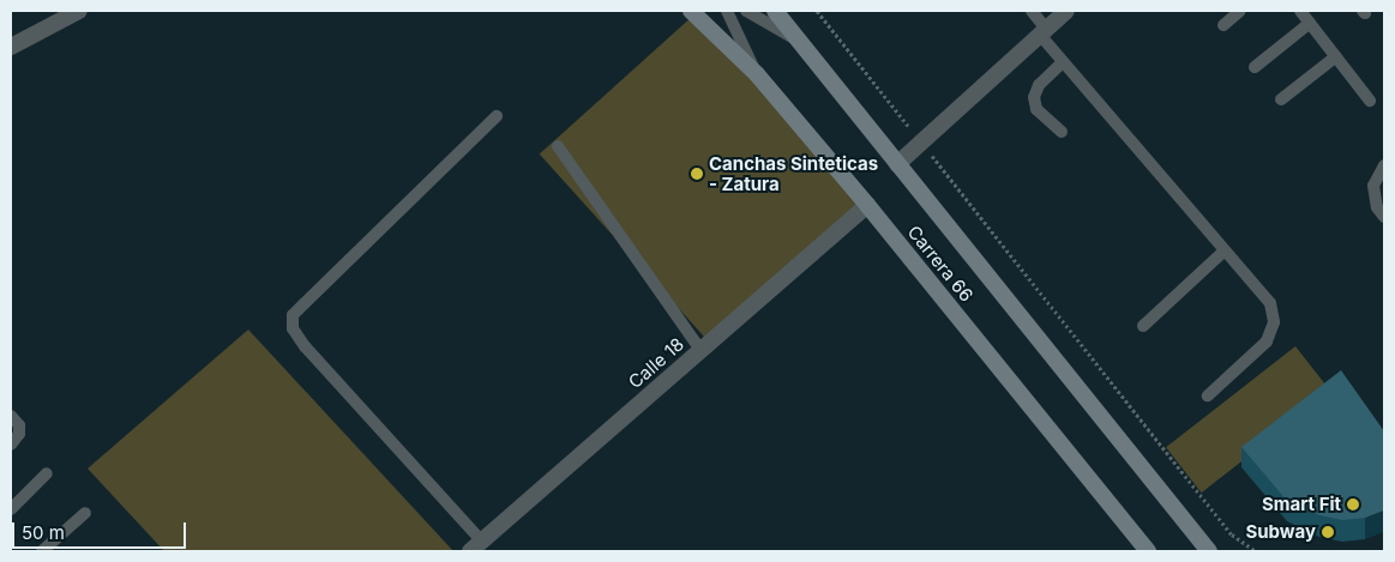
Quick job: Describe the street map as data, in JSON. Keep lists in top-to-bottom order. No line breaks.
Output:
{"streets":{"main road":["Carrera 66"],"street":["Calle 18"]},"crossings":[["Carrera 66","Calle 18"]],"places":["Canchas Sinteticas - Zatura","Smart Fit","Subway"],"scale_bar":"50 m"}
